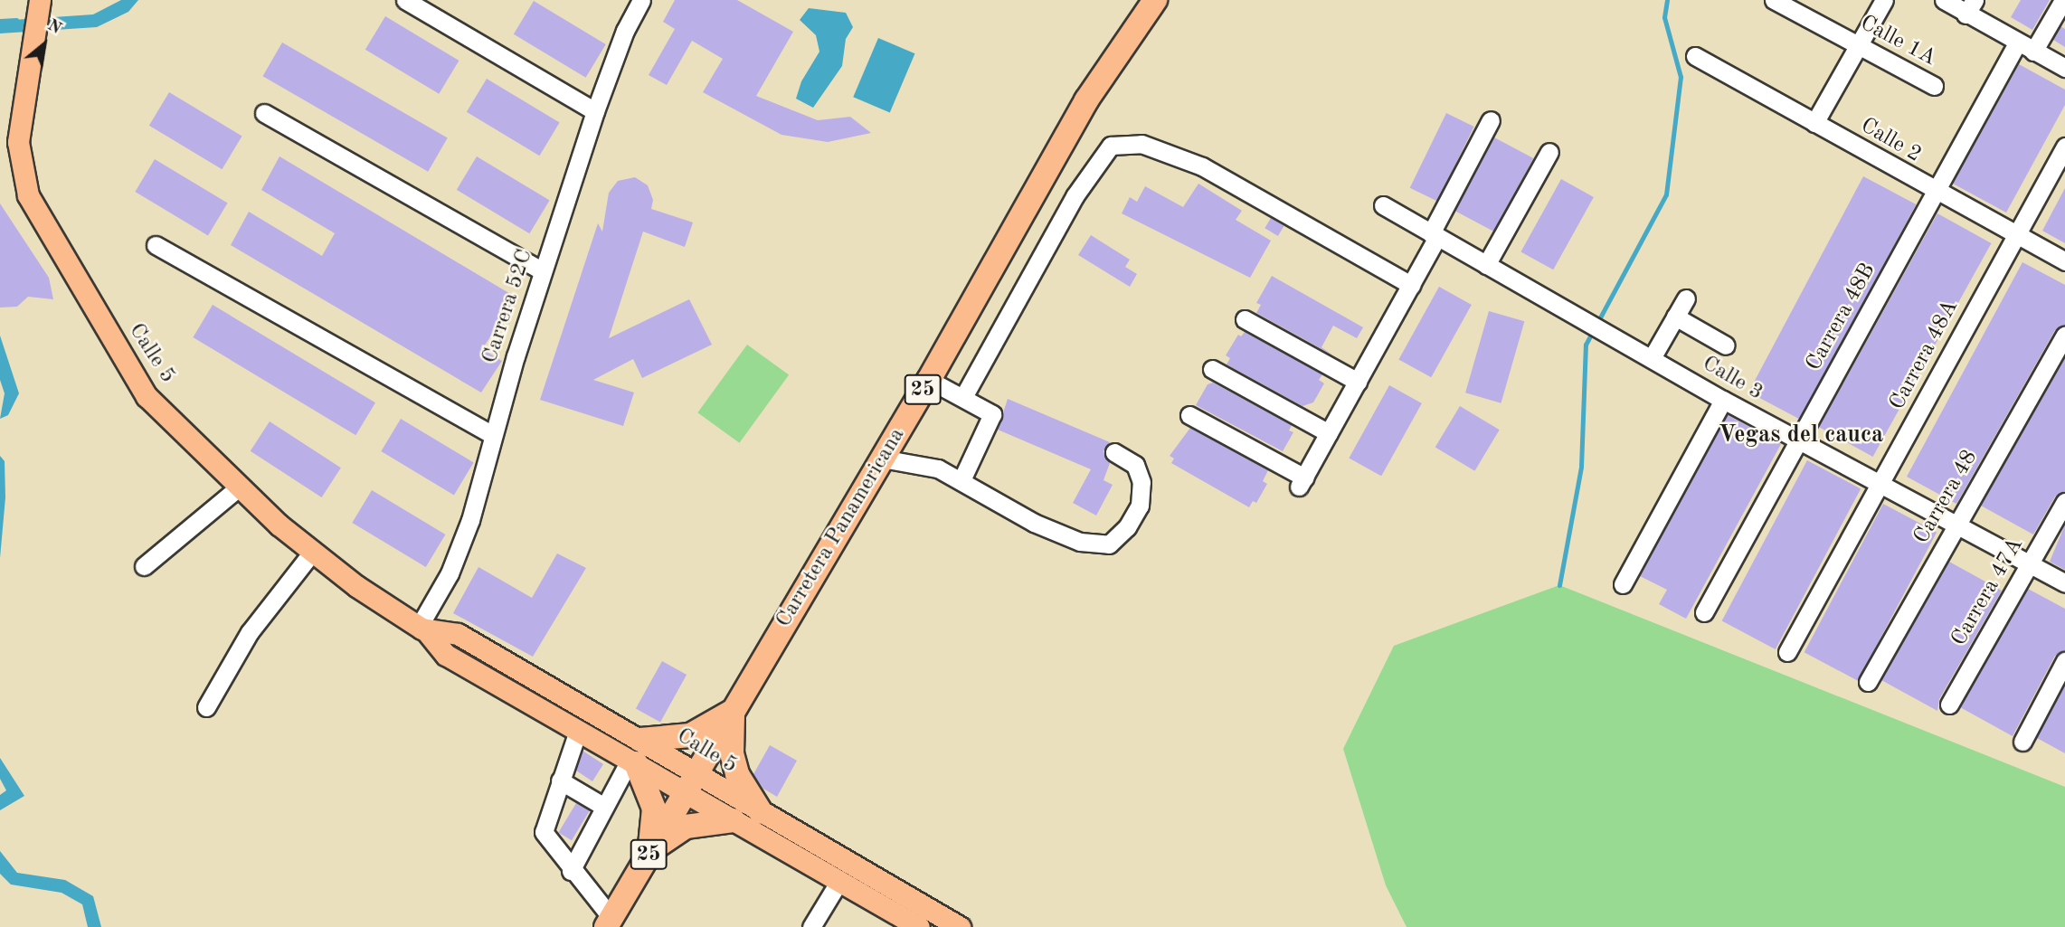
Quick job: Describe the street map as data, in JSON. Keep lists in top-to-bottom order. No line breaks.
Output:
{"streets":{"highway":["25","Carretera Panamericana"],"main road":["Calle 5"],"street":["Calle 1A","Calle 2","Carrera 52C","Carrera 48B","Carrera 48A","Calle 3","Carrera 48","Carrera 47A"]},"crossings":[["Calle 2","Carrera 48B"],["Calle 2","Carrera 48A"],["Carrera 52C","Calle 5"],["Carrera 48B","Calle 3"],["Calle 5","Carretera Panamericana"],["Carrera 48A","Calle 3"],["Calle 3","Carrera 48"],["Calle 3","Carrera 47A"]],"districts":["Vegas del cauca"],"north":"top right"}
